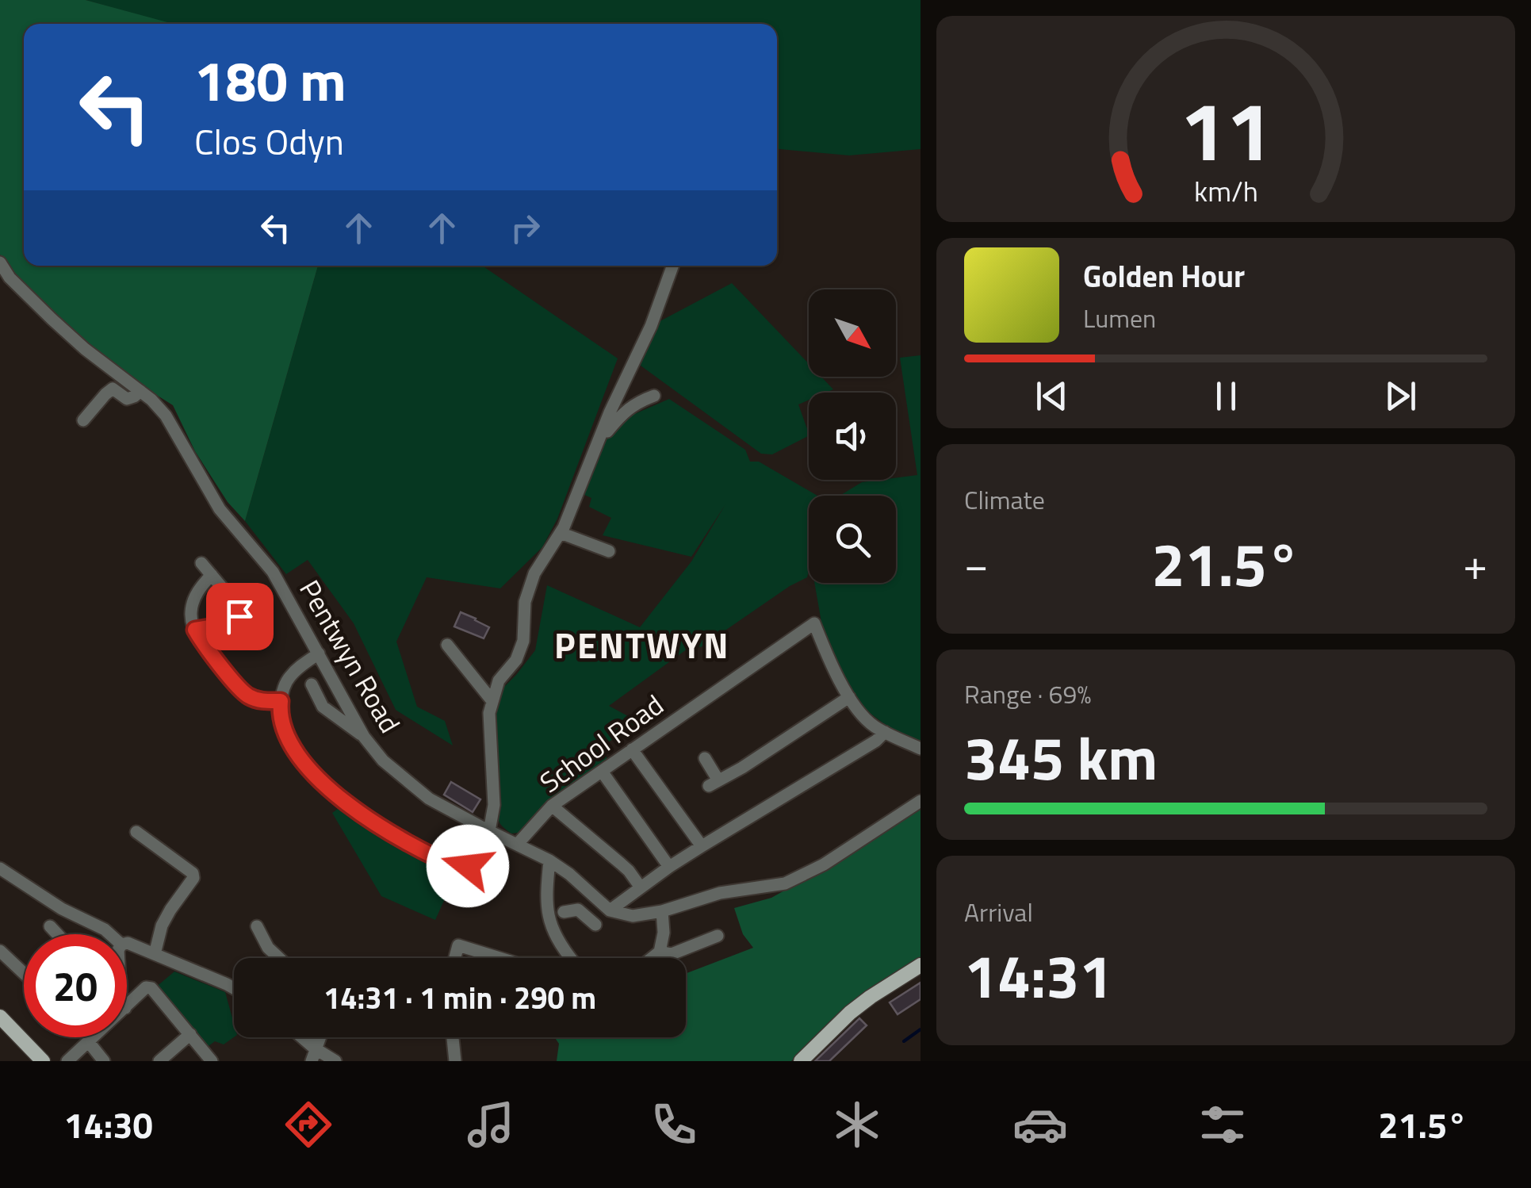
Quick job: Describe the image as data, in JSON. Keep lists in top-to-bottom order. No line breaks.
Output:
{"streets":{"street":["Pentwyn Road","School Road"]},"crossings":[["Pentwyn Road","School Road"]],"districts":["PENTWYN"],"north":"bottom right","page":{"turn":["180 m","Clos Odyn"],"song":["Golden Hour","Lumen"],"tile":["Climate",["Range · 69%","345 km"],["Arrival","14:31"]],"heat":["−","21.5°","+"],"limit":"20","trip":"14:31 · 1 min · 290 m","tabs":["14:30","21.5°"],"gauge":["11","km/h"]}}
